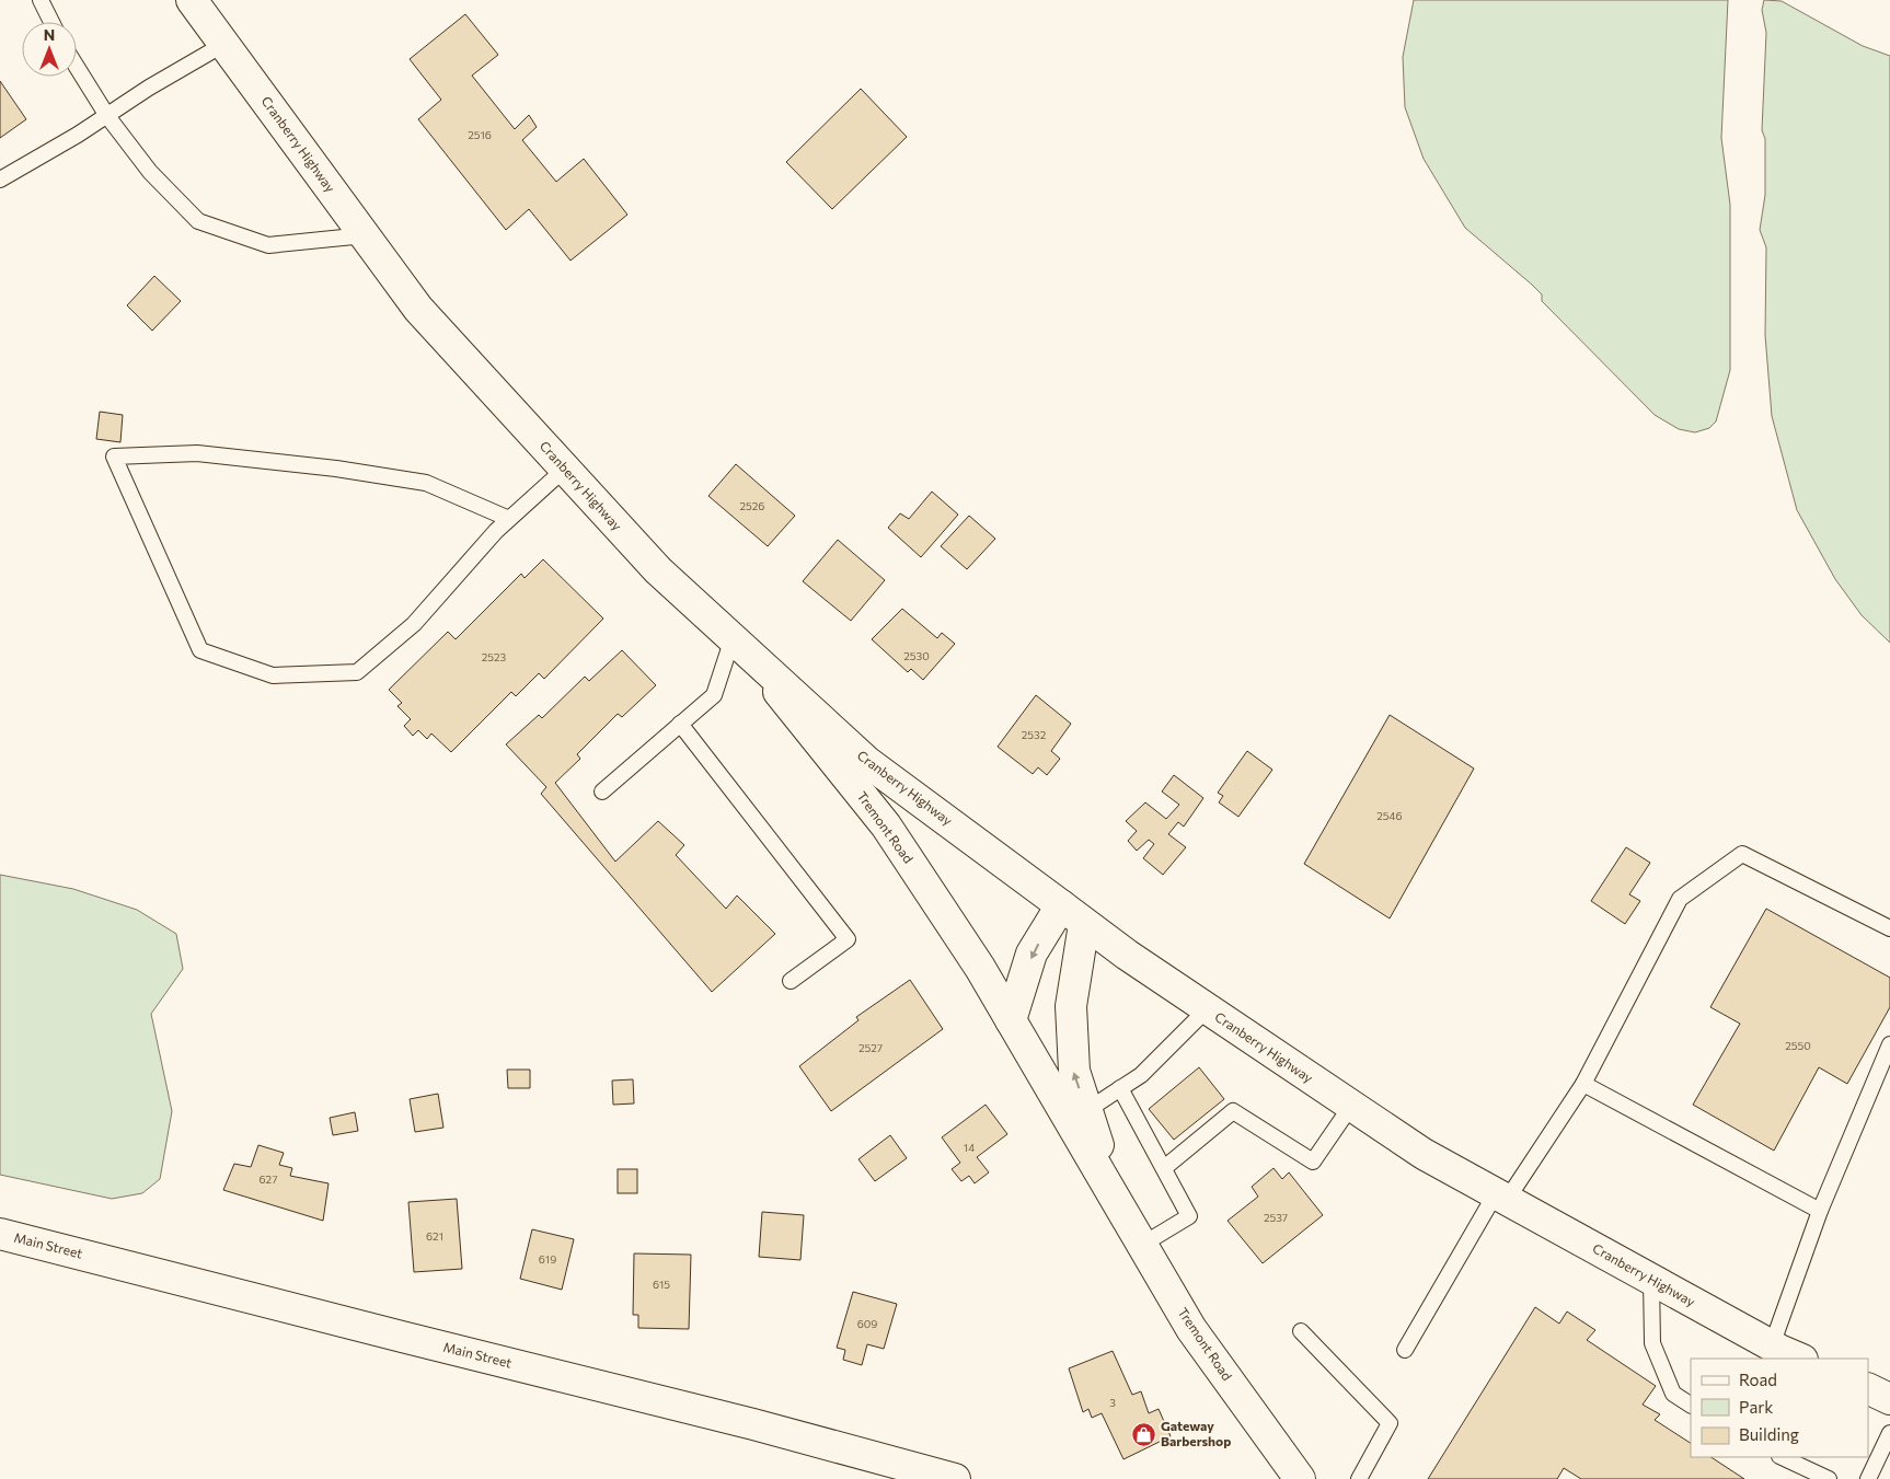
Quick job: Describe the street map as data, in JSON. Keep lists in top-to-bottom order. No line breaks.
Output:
{"streets":{"main road":["Cranberry Highway","Tremont Road","Main Street"]},"crossings":[["Cranberry Highway","Tremont Road"]],"places":{"shop":["Gateway Barbershop"]},"house_numbers":["2516","2526","2530","2523","2532","2546","2550","2527","14","627","2537","621","619","615","609","3"],"legend":["Road","Park","Building"],"north":"top"}
